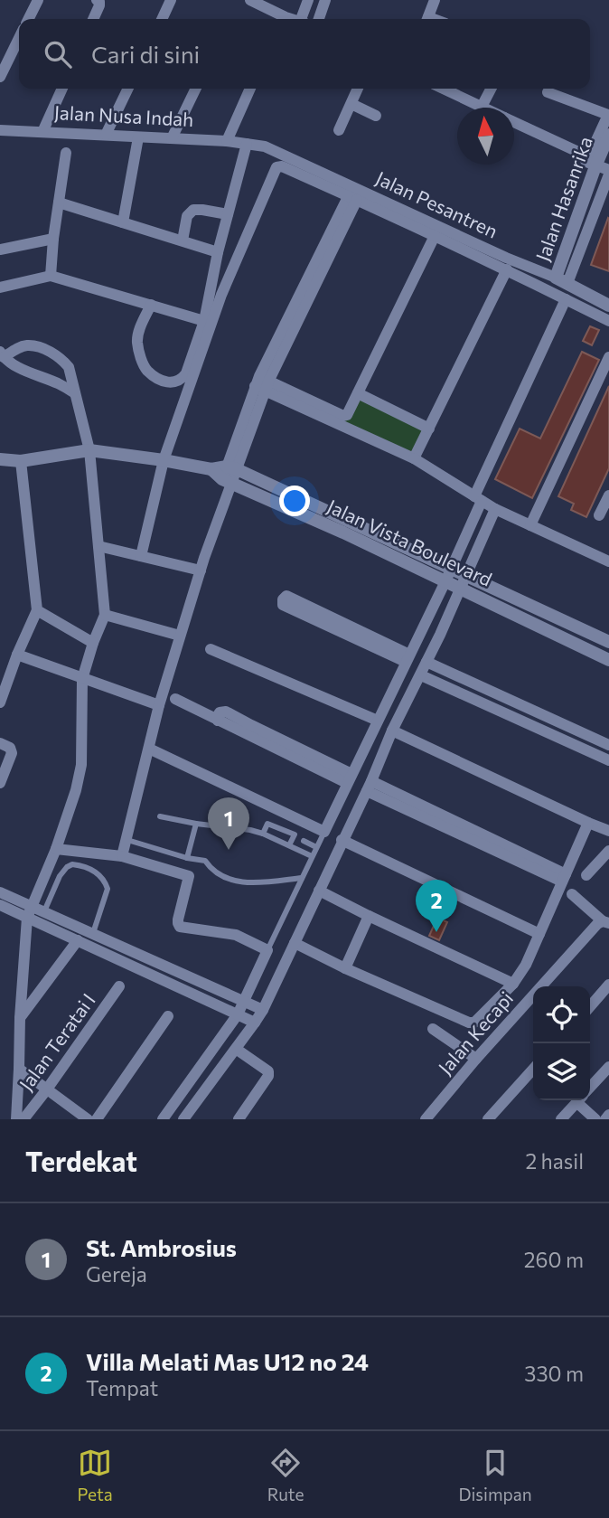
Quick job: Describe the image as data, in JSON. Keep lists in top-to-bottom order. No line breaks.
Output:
{"streets":{"street":["Jalan Nusa Indah","Jalan Hasanrika","Jalan Pesantren","Jalan Vista Boulevard","Jalan Kecapi","Jalan Teratai I"]},"crossings":[["Jalan Nusa Indah","Jalan Pesantren"],["Jalan Hasanrika","Jalan Pesantren"]],"north":"top","page":{"search":"Cari di sini","pins":["1","2"],"heading":["Terdekat","2 hasil"],"list":[{"mark":"1","name":"St. Ambrosius","note":"Gereja","value":"260 m"},{"mark":"2","name":"Villa Melati Mas U12 no 24","note":"Tempat","value":"330 m"}],"nav":["Peta","Rute","Disimpan"]}}
